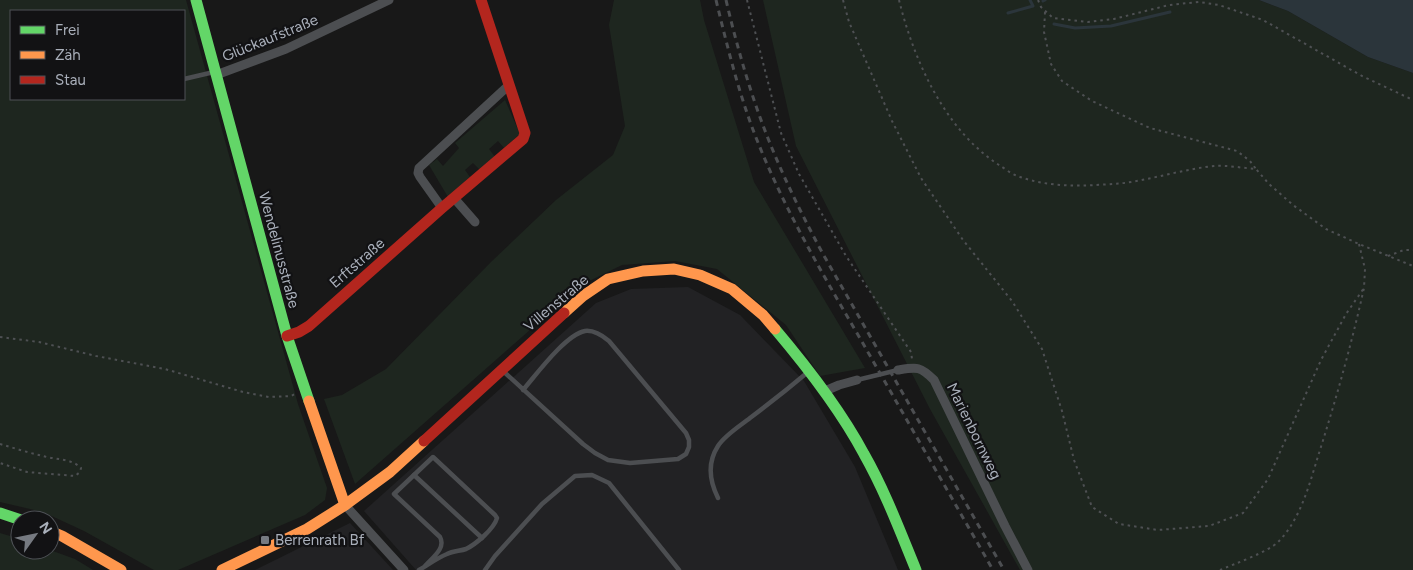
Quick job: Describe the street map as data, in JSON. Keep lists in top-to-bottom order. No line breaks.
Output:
{"streets":{"street":["Glückaufstraße","Wendelinusstraße","Erftstraße","Villenstraße","Marienbornweg"]},"crossings":[["Glückaufstraße","Wendelinusstraße"],["Wendelinusstraße","Erftstraße"],["Wendelinusstraße","Villenstraße"]],"places":{"transit":["Berrenrath Bf"]},"legend":["Frei","Zäh","Stau"],"north":"top right"}
